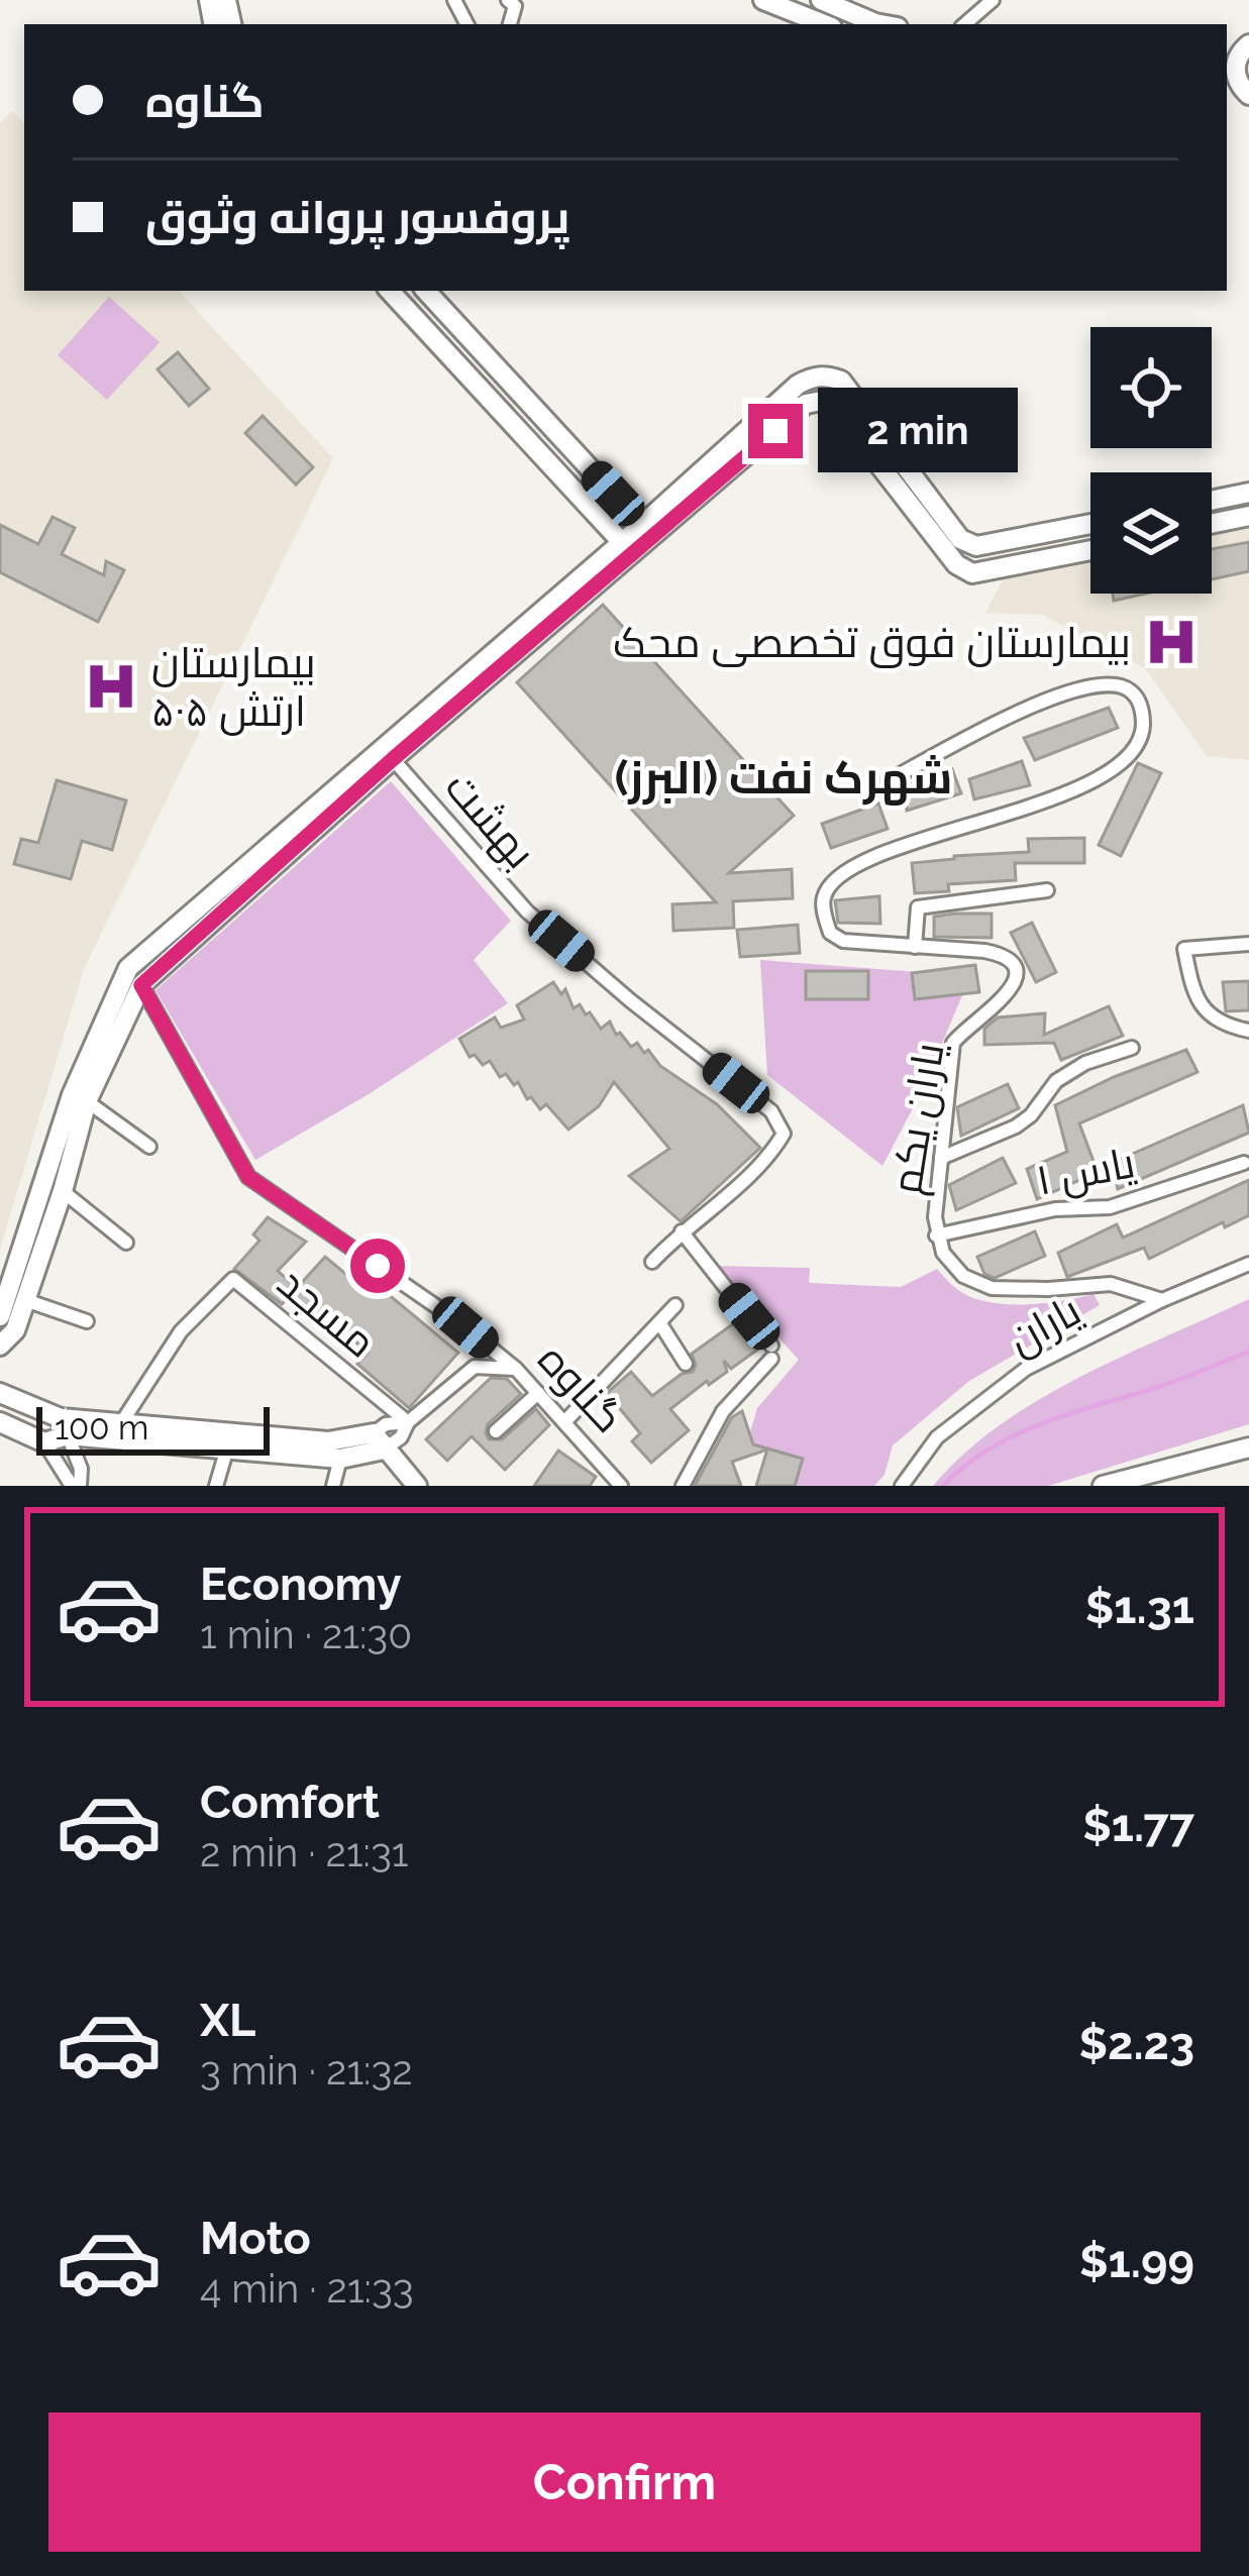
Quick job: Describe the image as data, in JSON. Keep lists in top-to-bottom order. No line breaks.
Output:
{"streets":{"street":["بهشت","یاران یکم","یاس ۱","مسجد","یاران","گناوه"]},"crossings":[["یاران یکم","یاس ۱"],["یاران یکم","یاران"]],"districts":["شهرک نفت (البرز)"],"places":{"hospital":["بیمارستان فوق تخصصی محک","بیمارستان ۵۰۵ ارتش"]},"scale_bar":"100 m","page":{"banner":["گناوه","پروفسور پروانه وثوق"],"bubble":"2 min","scale":"100 m","list":[{"name":"Economy","note":"1 min · 21:30","value":"$1.31"},{"name":"Comfort","note":"2 min · 21:31","value":"$1.77"},{"name":"XL","note":"3 min · 21:32","value":"$2.23"},{"name":"Moto","note":"4 min · 21:33","value":"$1.99"}],"buttons":"Confirm"}}
